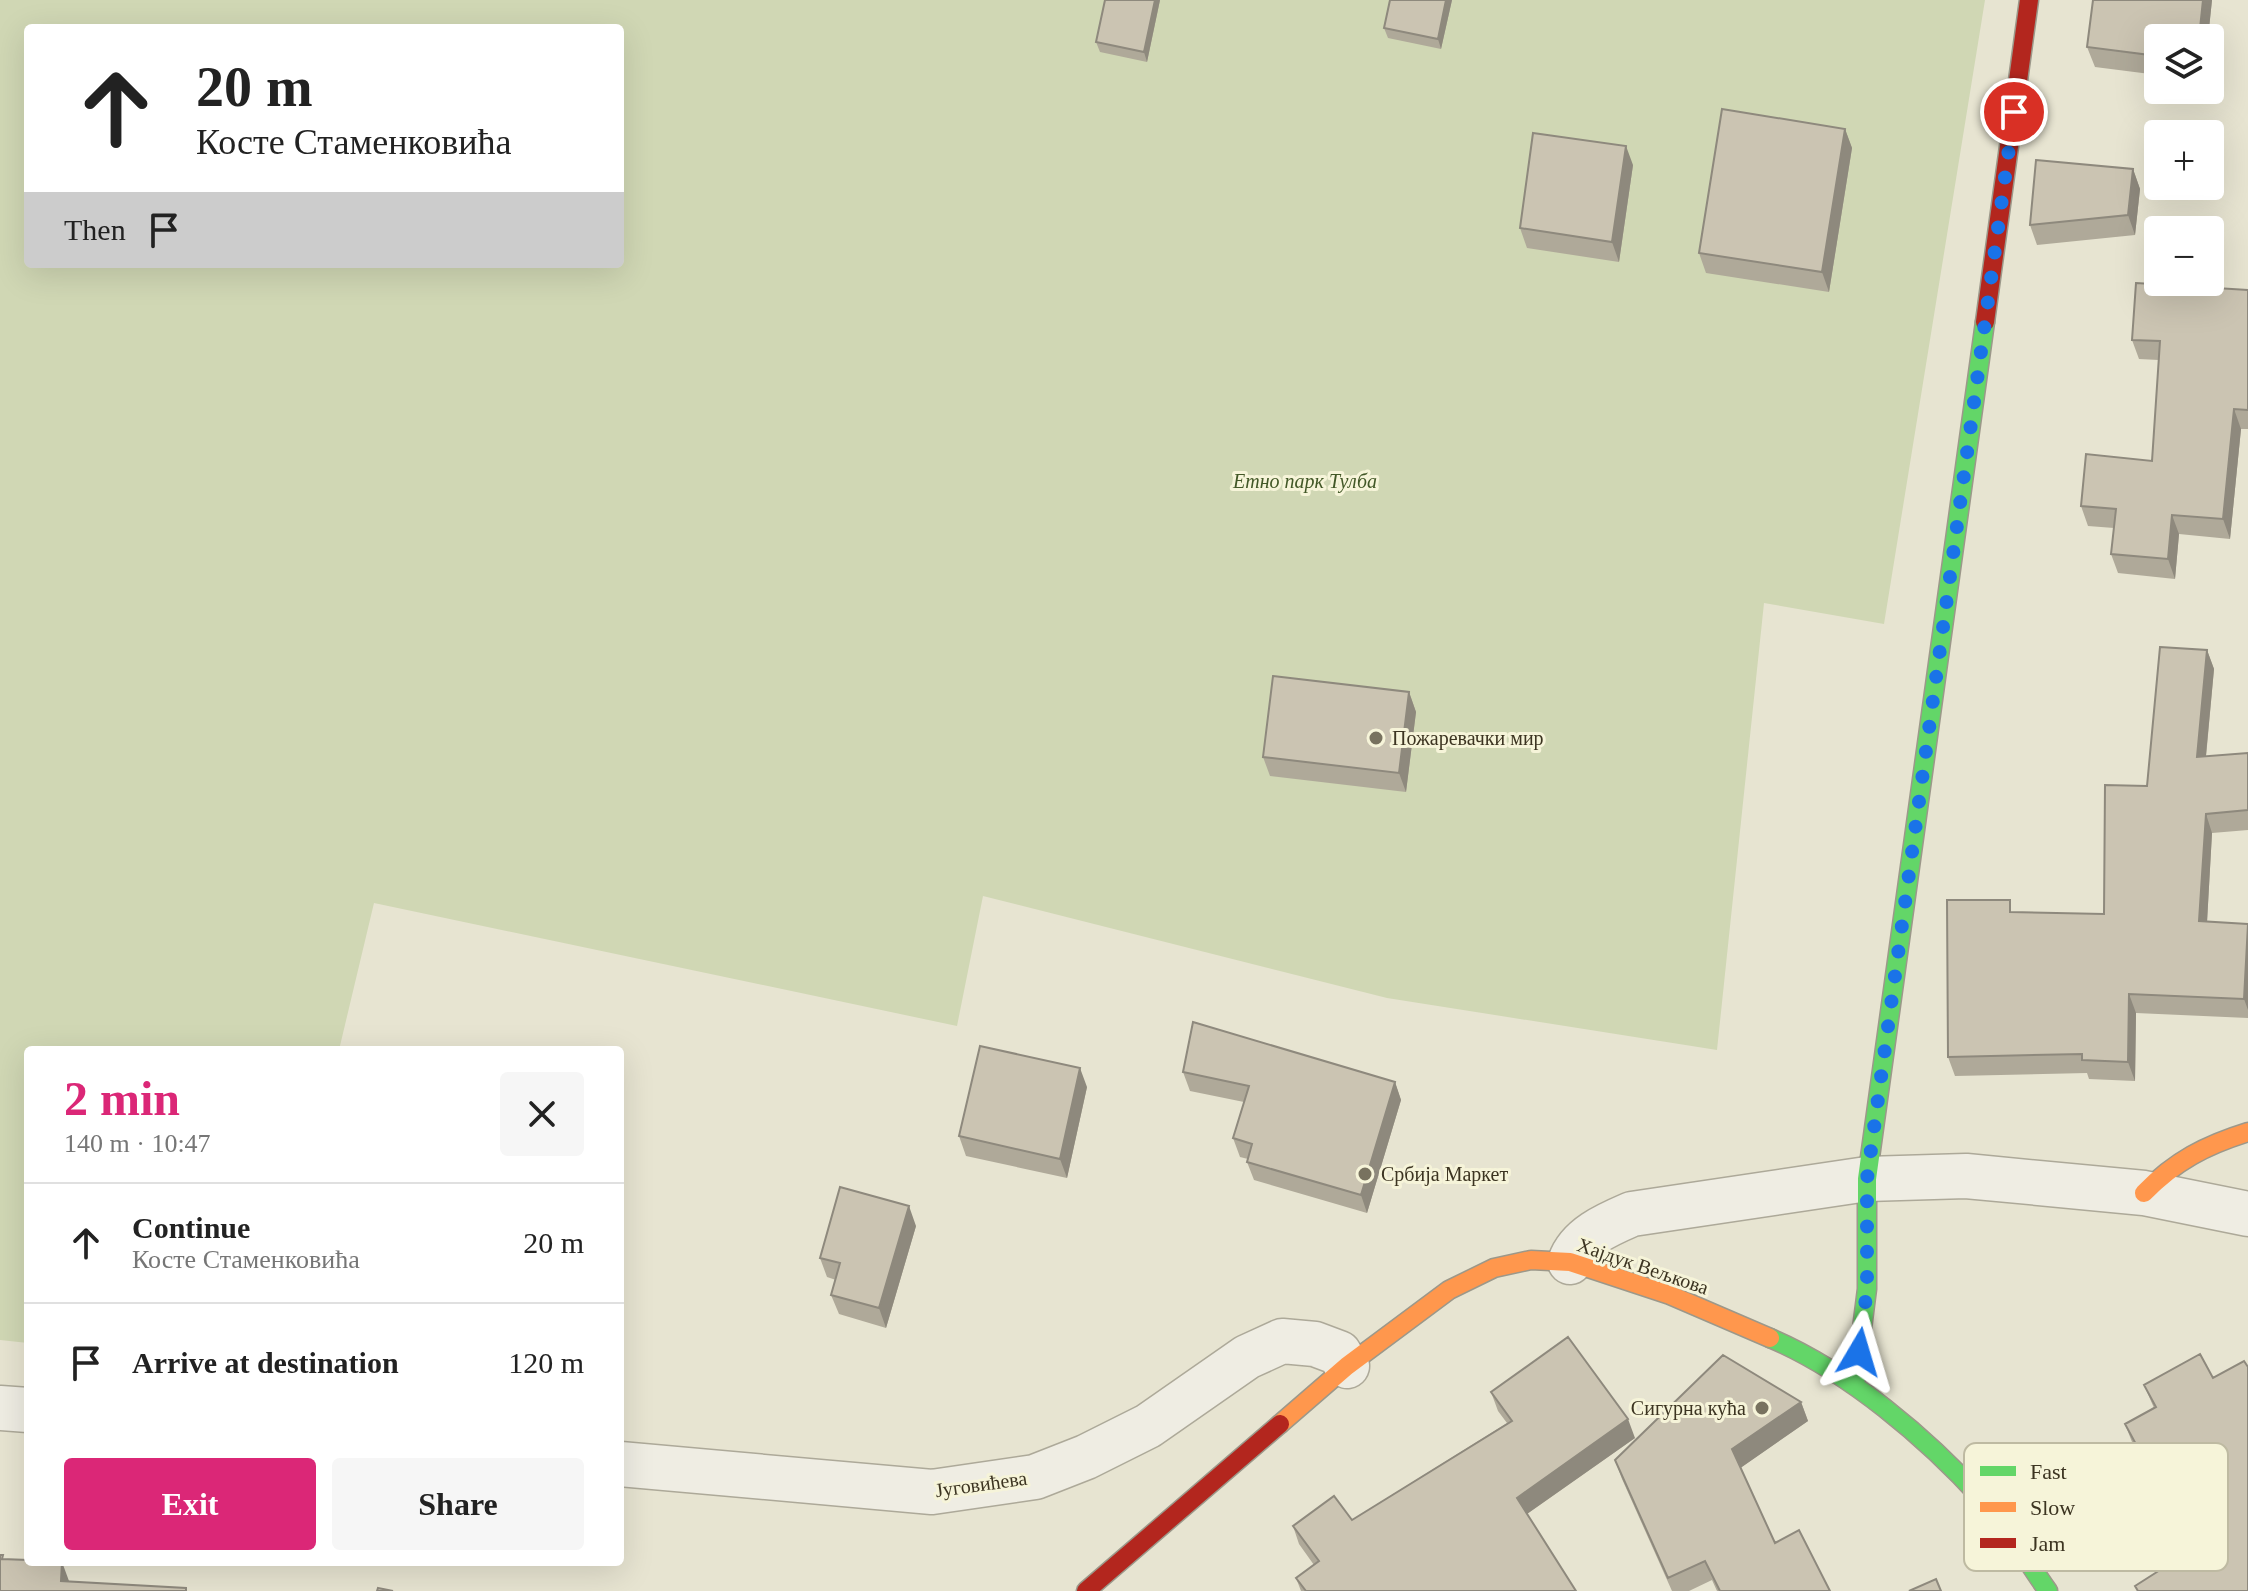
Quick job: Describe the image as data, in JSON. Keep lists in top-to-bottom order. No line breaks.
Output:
{"streets":{"street":["Хајдук Вељкова","Југовићева"]},"crossings":[["Хајдук Вељкова","Југовићева"]],"parks":["Етно парк Тулба"],"places":["Пожаревачки мир","Србија Маркет","Сигурна кућа"],"legend":["Fast","Slow","Jam"],"page":{"map_buttons":["+","−"],"turn":["20 m","Косте Стаменковића"],"then":"Then","heading":["2 min","140 m · 10:47"],"list":[{"name":"Continue","note":"Косте Стаменковића","value":"20 m"},{"name":"Arrive at destination","value":"120 m"}],"buttons":["Exit","Share"]}}
